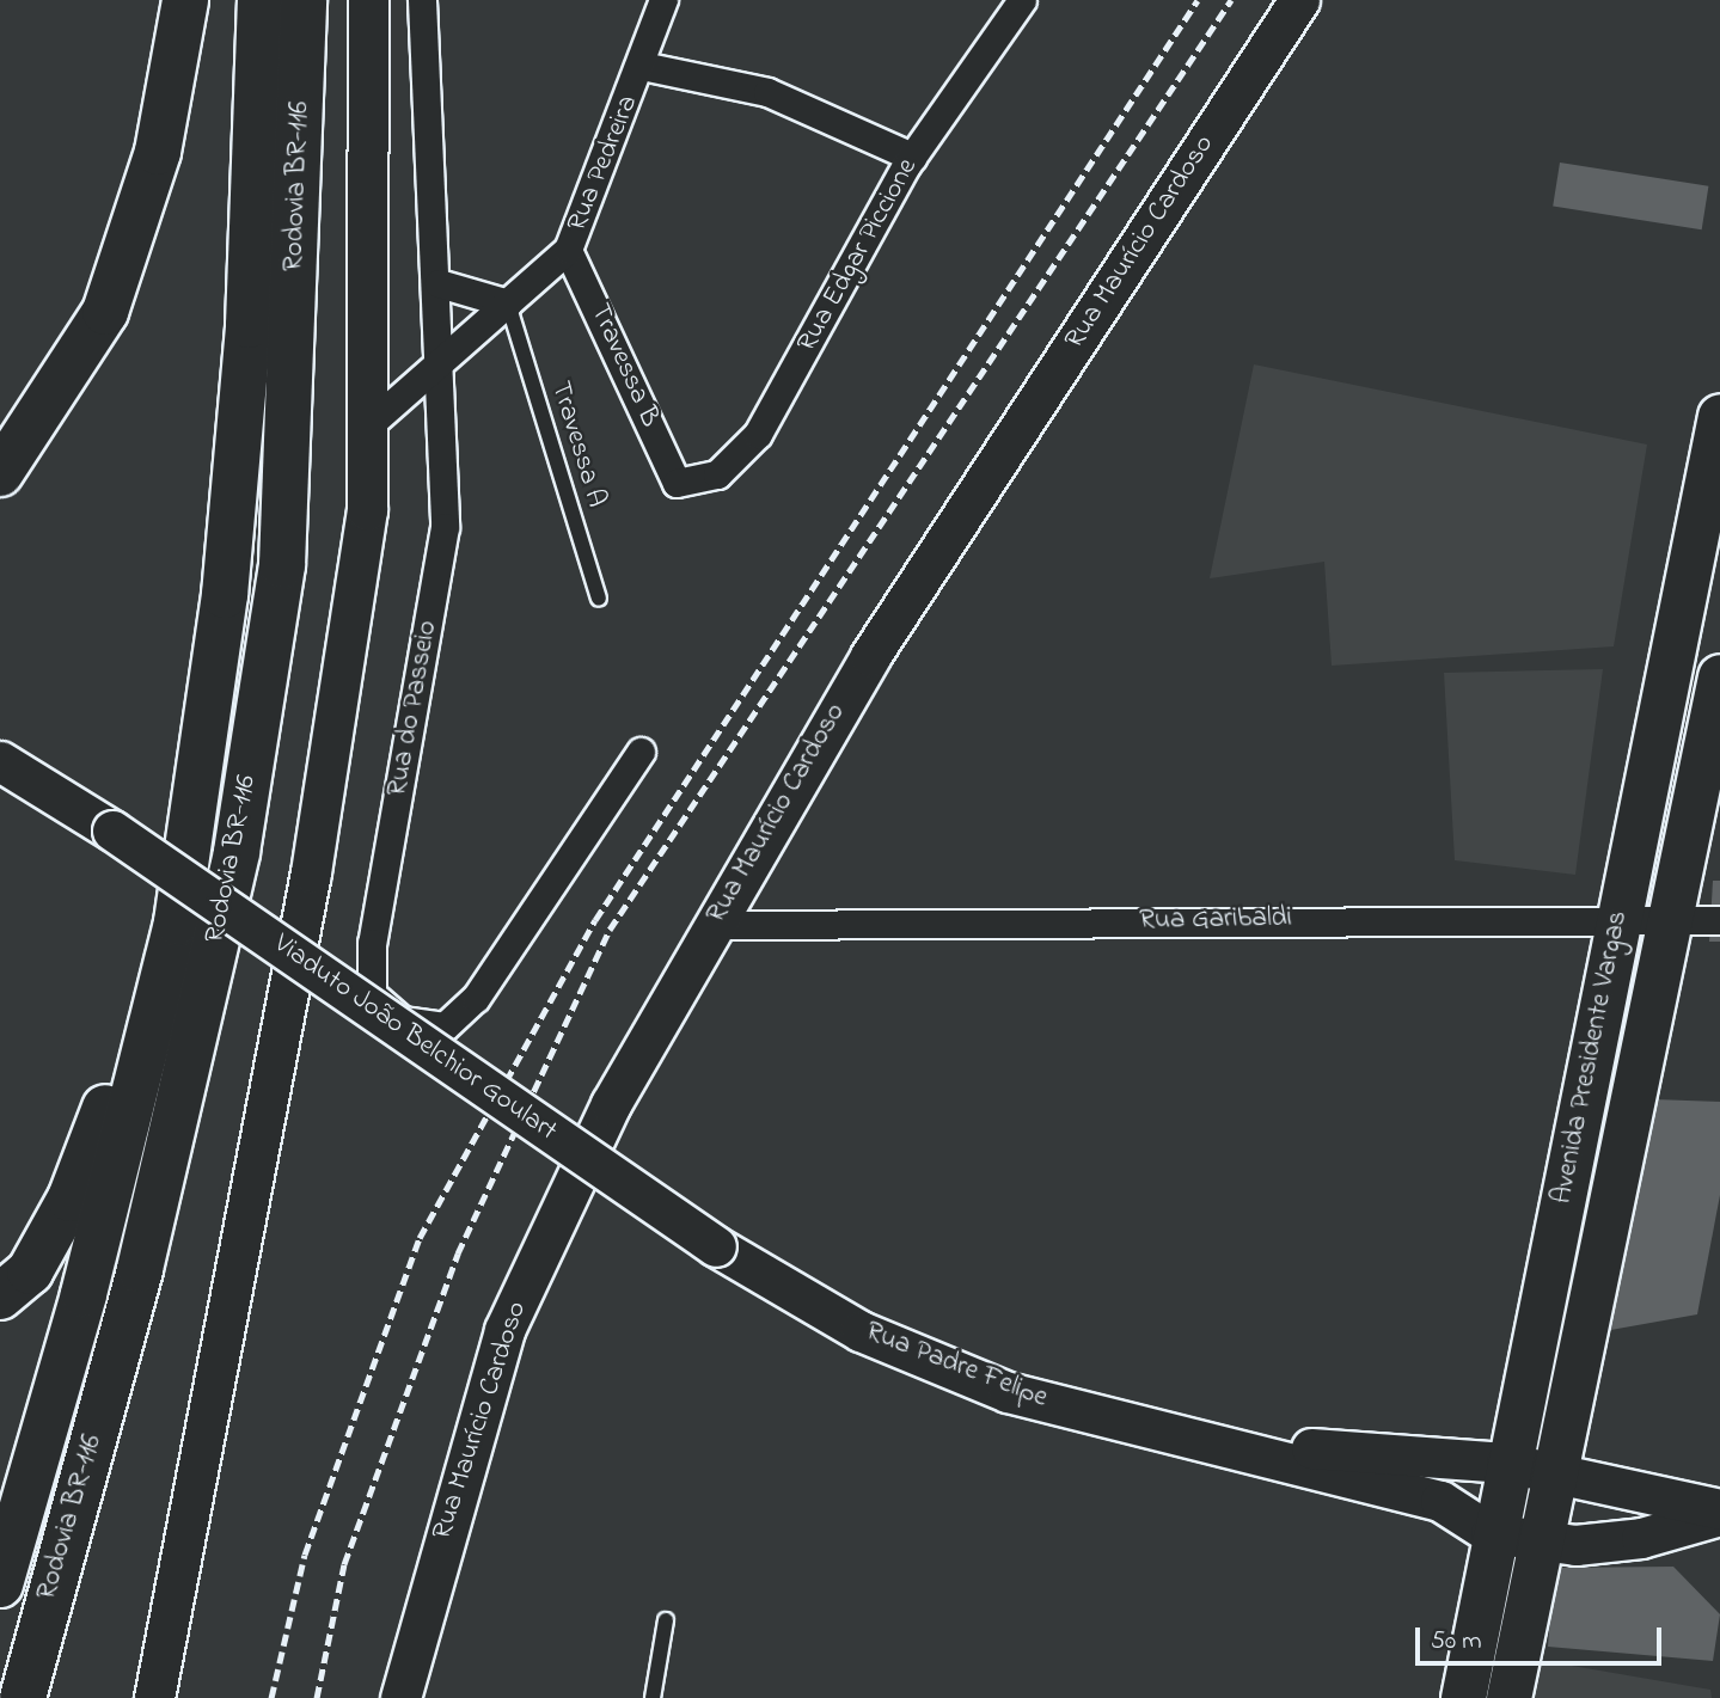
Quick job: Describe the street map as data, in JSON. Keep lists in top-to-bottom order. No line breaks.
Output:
{"streets":{"highway":["Rodovia BR-116"],"main road":["Rua Maurício Cardoso","Viaduto João Belchior Goulart","Avenida Presidente Vargas","Rua Padre Felipe"],"street":["Rua Pedreira","Rua Edgar Piccione","Travessa B","Rua do Passeio","Rua Garibaldi"],"lane":["Travessa A"]},"crossings":[["Rua Pedreira","Travessa B"],["Rua Pedreira","Travessa A"],["Rua Pedreira","Rua do Passeio"],["Rua Maurício Cardoso","Rua Garibaldi"],["Rua Edgar Piccione","Travessa B"],["Rua Garibaldi","Avenida Presidente Vargas"],["Viaduto João Belchior Goulart","Rua Padre Felipe"],["Avenida Presidente Vargas","Rua Padre Felipe"]],"scale_bar":"50 m"}
